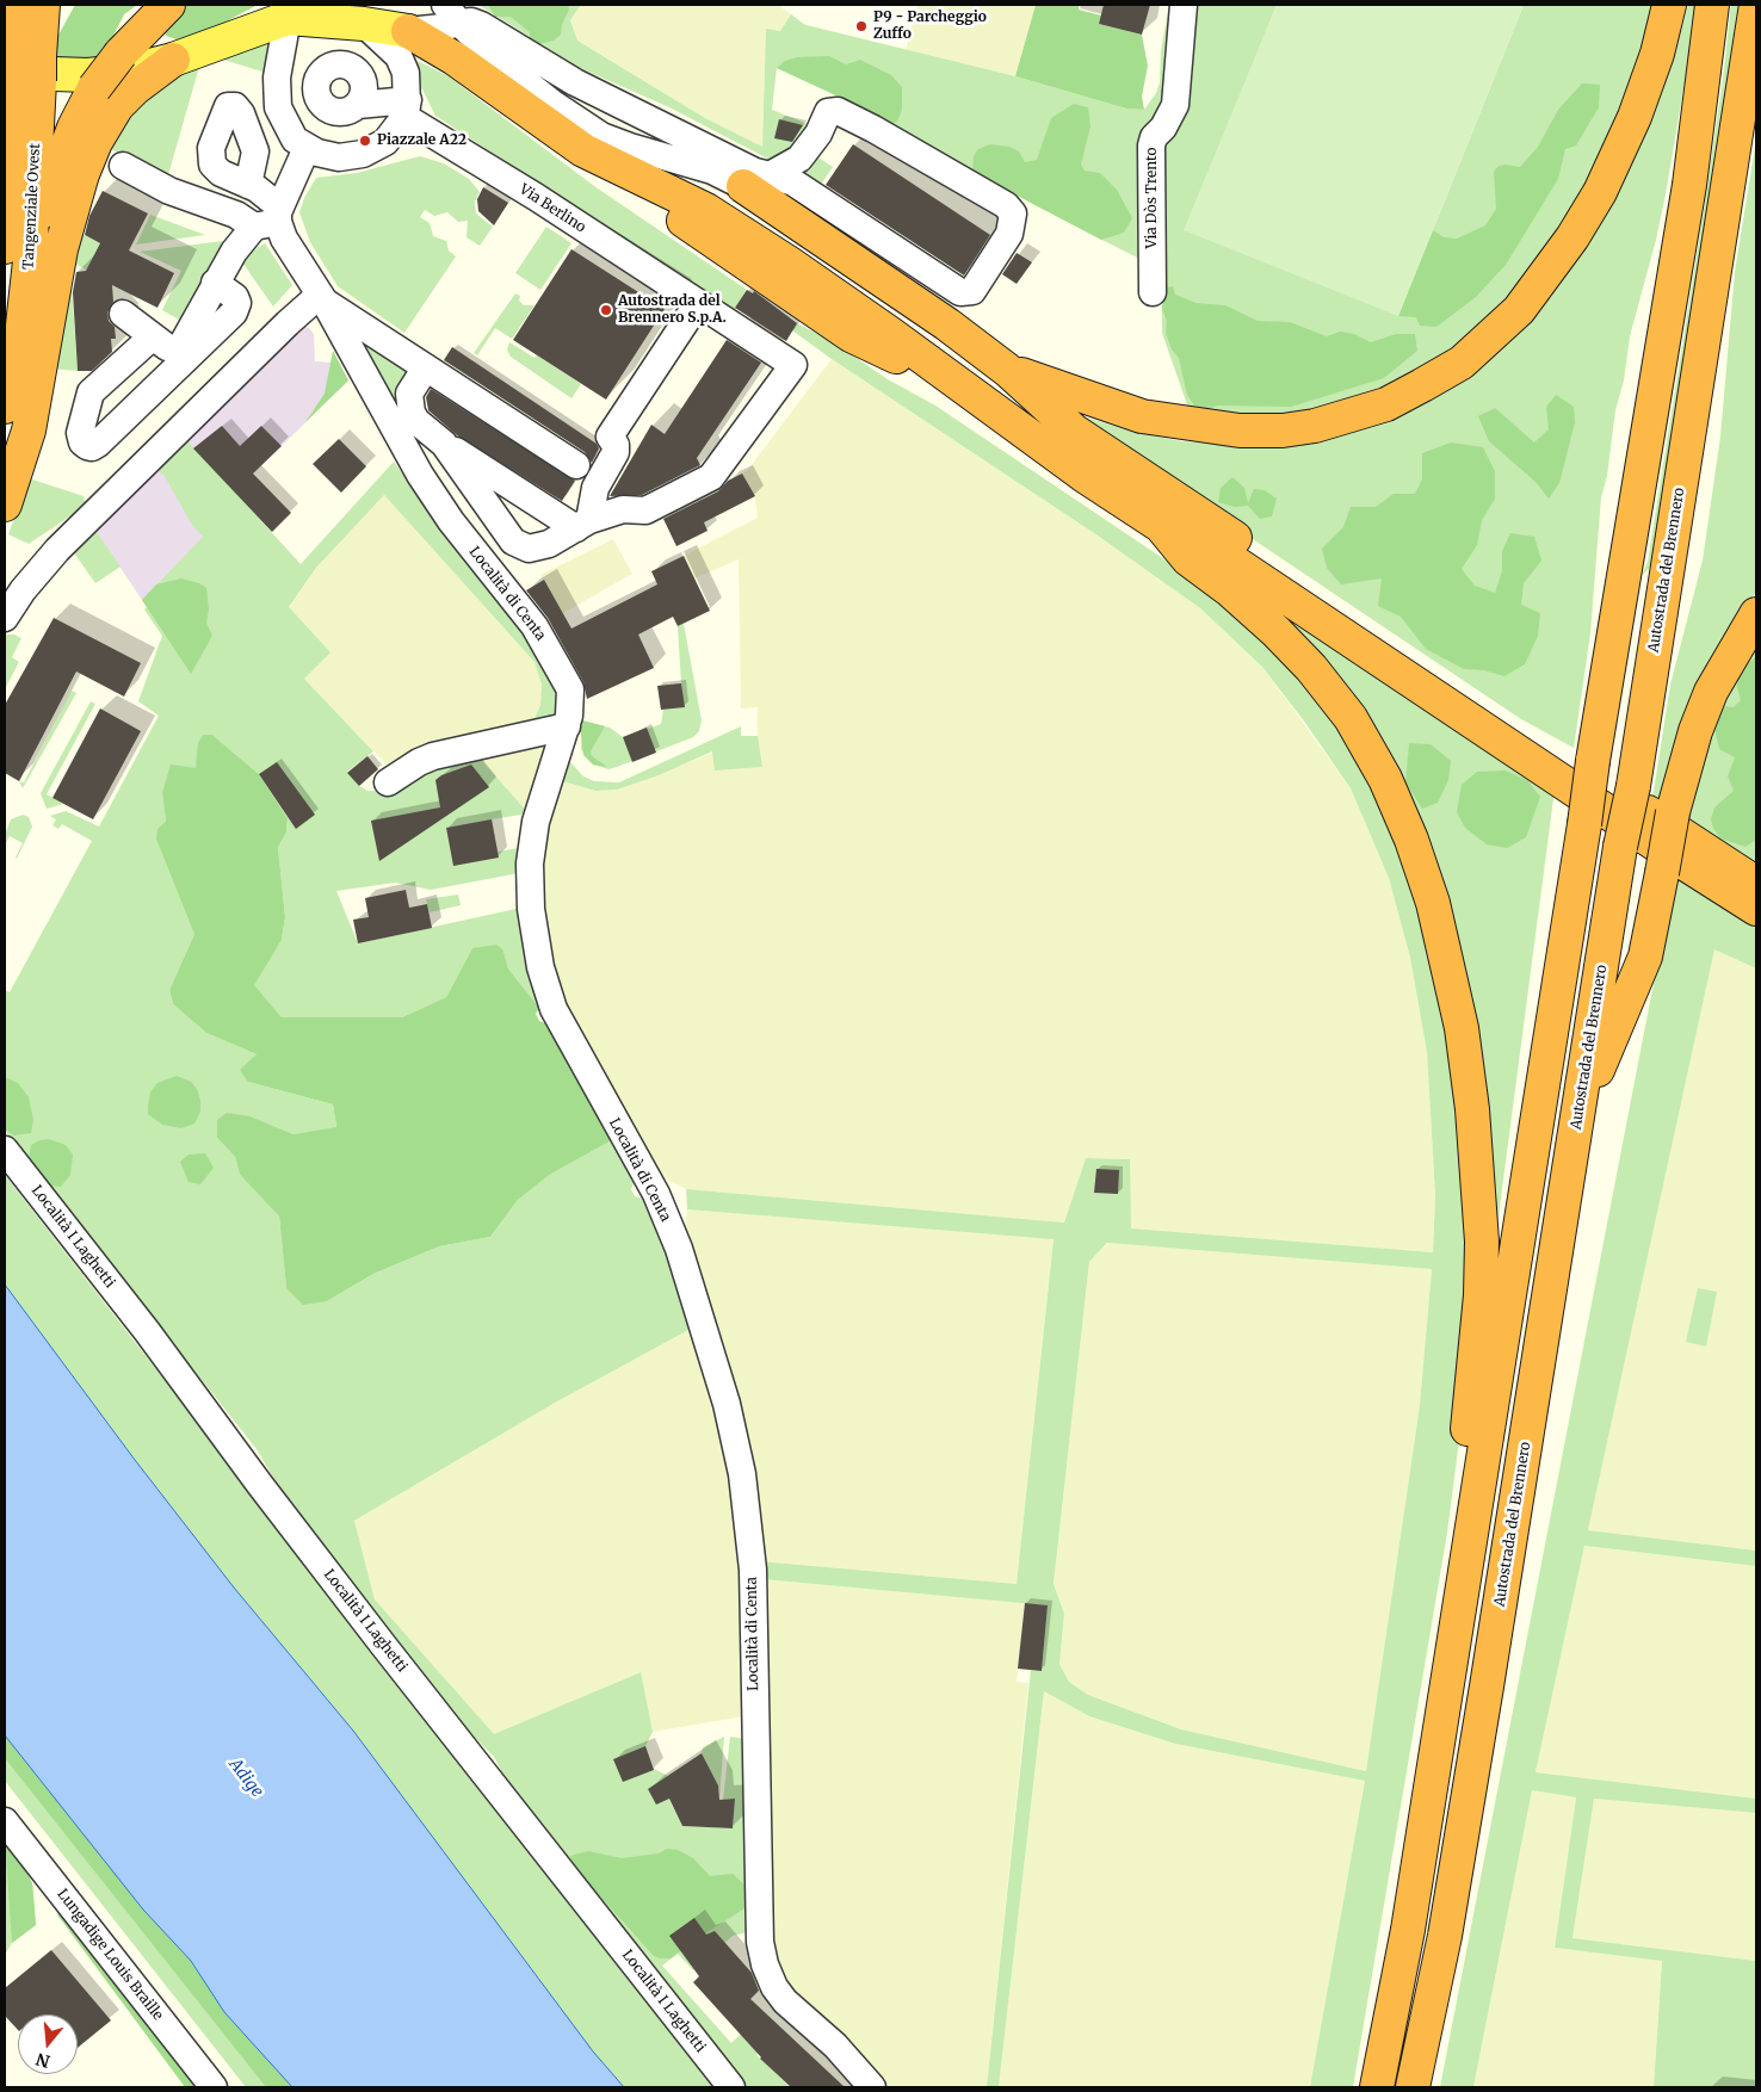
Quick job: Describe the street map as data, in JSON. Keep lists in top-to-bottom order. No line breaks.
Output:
{"streets":{"highway":["Tangenziale Ovest","Autostrada del Brennero"],"street":["Via Dòs Trento","Via Berlino","Località di Centa","Località I Laghetti","Lungadige Louis Braille"]},"water":["Adige"],"places":["P9 - Parcheggio Zuffo","Piazzale A22","Autostrada del Brennero S.p.A."],"north":"bottom"}
